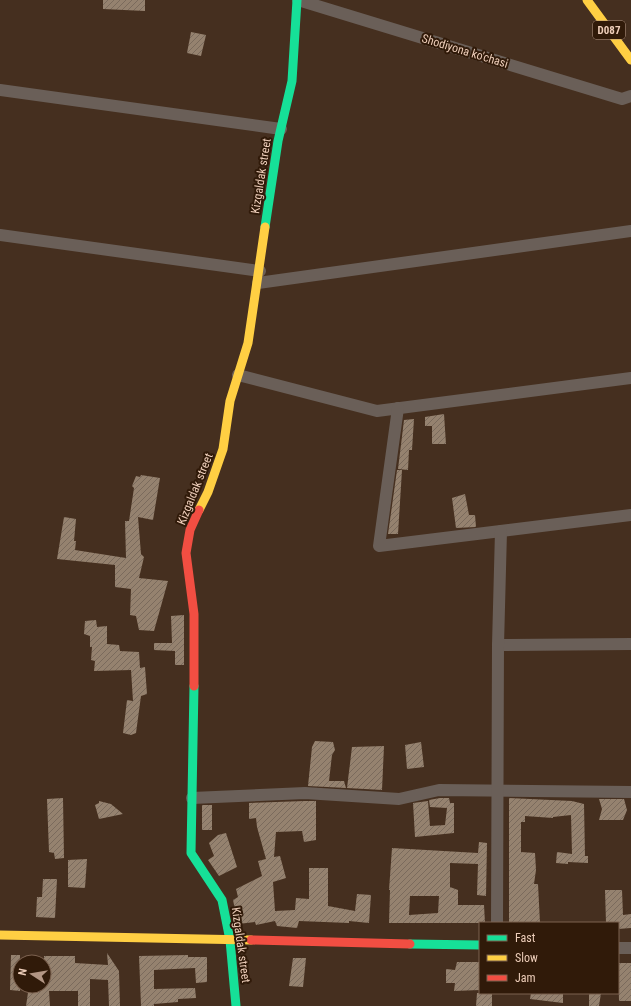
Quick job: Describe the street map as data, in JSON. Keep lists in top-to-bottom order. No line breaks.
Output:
{"streets":{"street":["D087","Shodiyona ko'chasi","Kizgaldak street"]},"crossings":[["Shodiyona ko'chasi","Kizgaldak street"]],"legend":["Fast","Slow","Jam"],"north":"left"}
